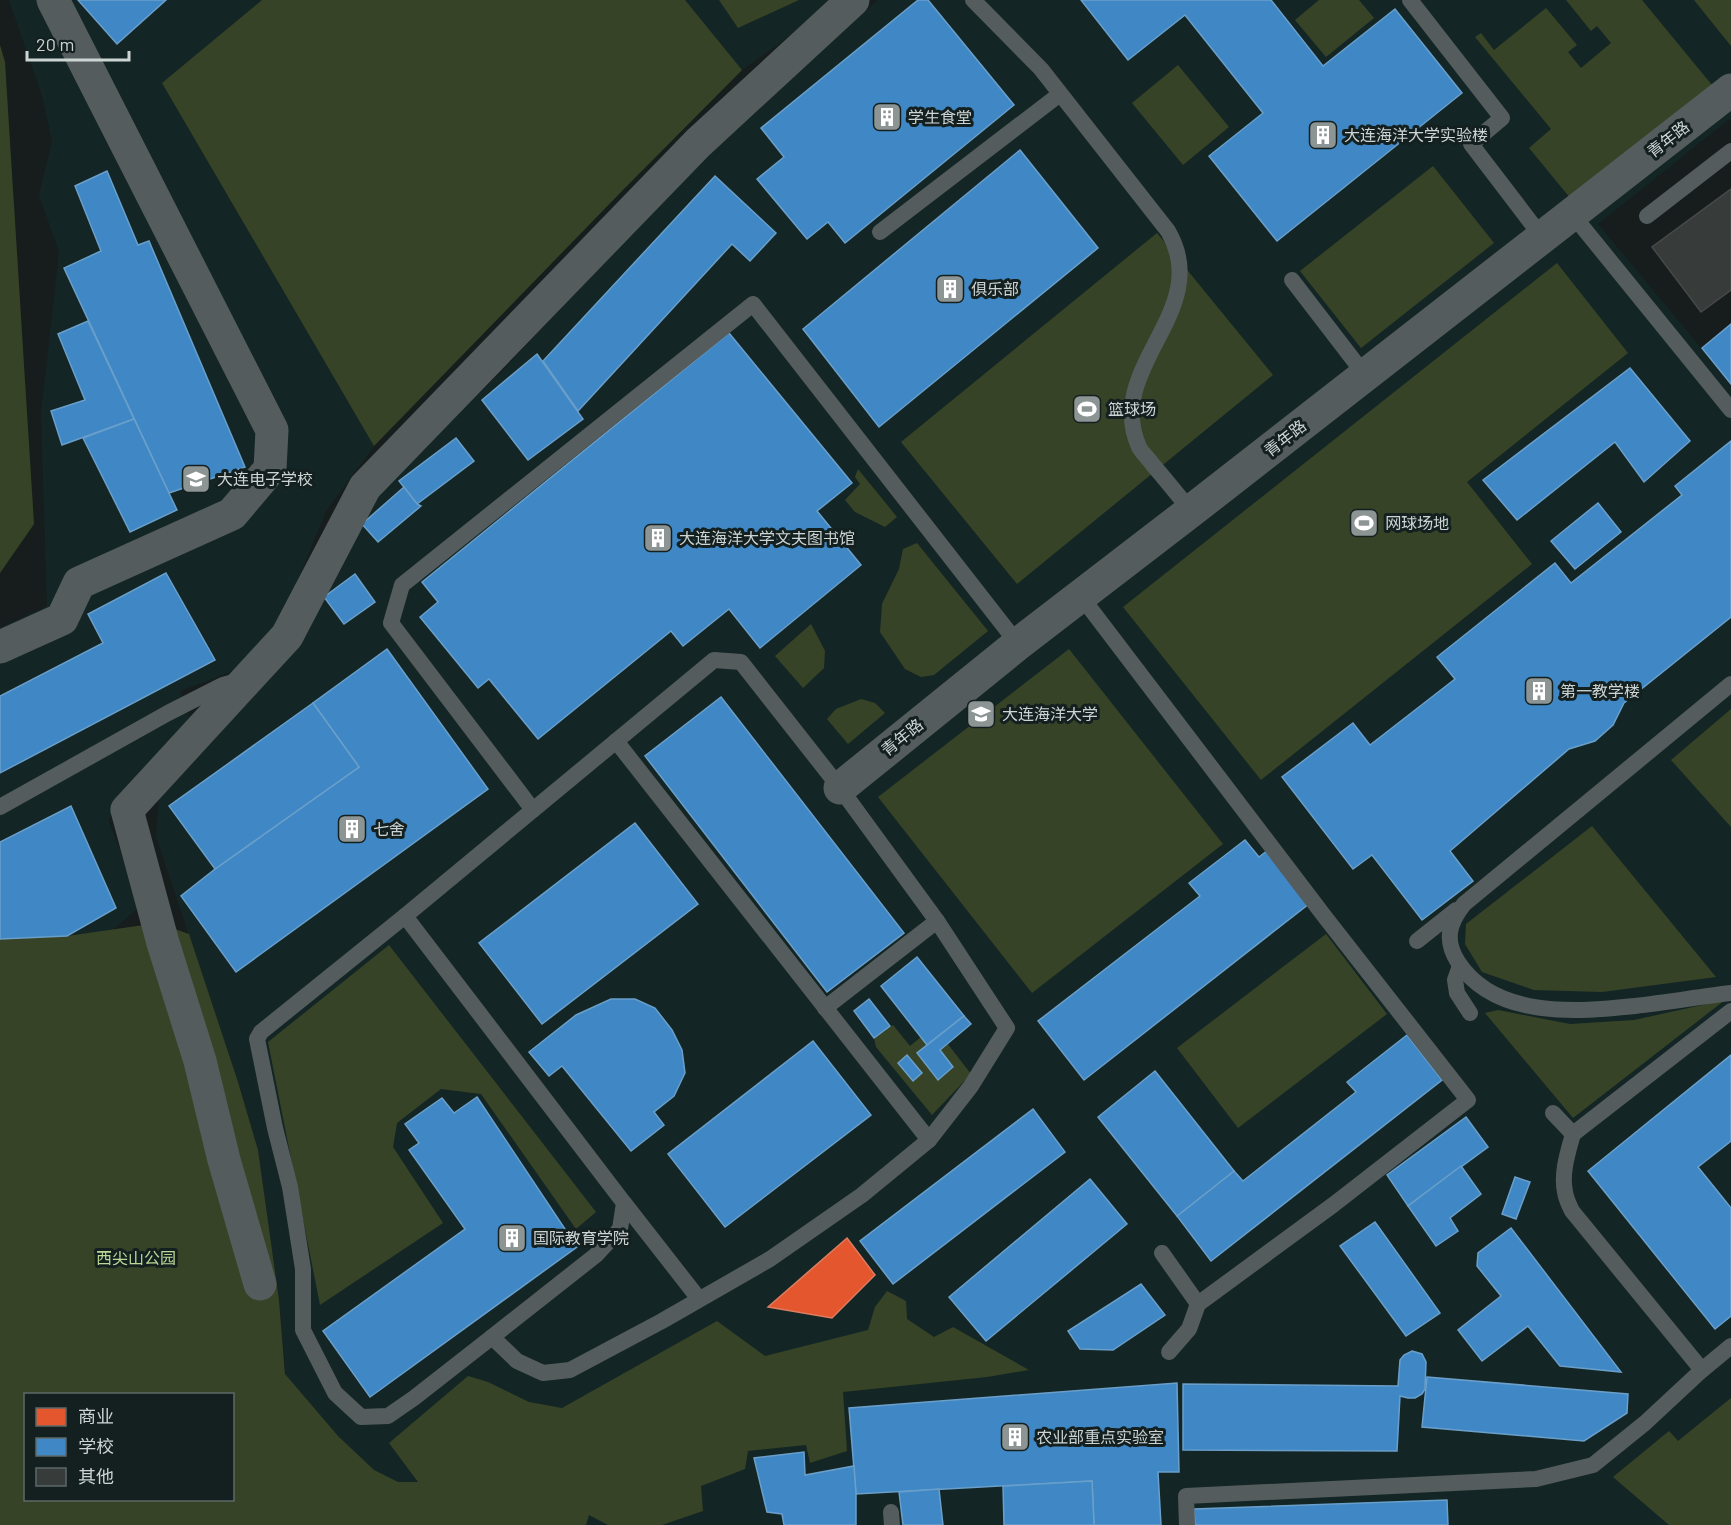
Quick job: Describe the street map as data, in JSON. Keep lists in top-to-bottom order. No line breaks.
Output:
{"streets":{"street":["青年路"]},"parks":["西尖山公园"],"places":{"building":["学生食堂","大连海洋大学实验楼","俱乐部","大连海洋大学文夫图书馆","第一教学楼","七舍","国际教育学院","农业部重点实验室"],"sports":["篮球场","网球场地"],"school or university":["大连电子学校","大连海洋大学"]},"legend":["商业","学校","其他"],"scale_bar":"20 m"}
